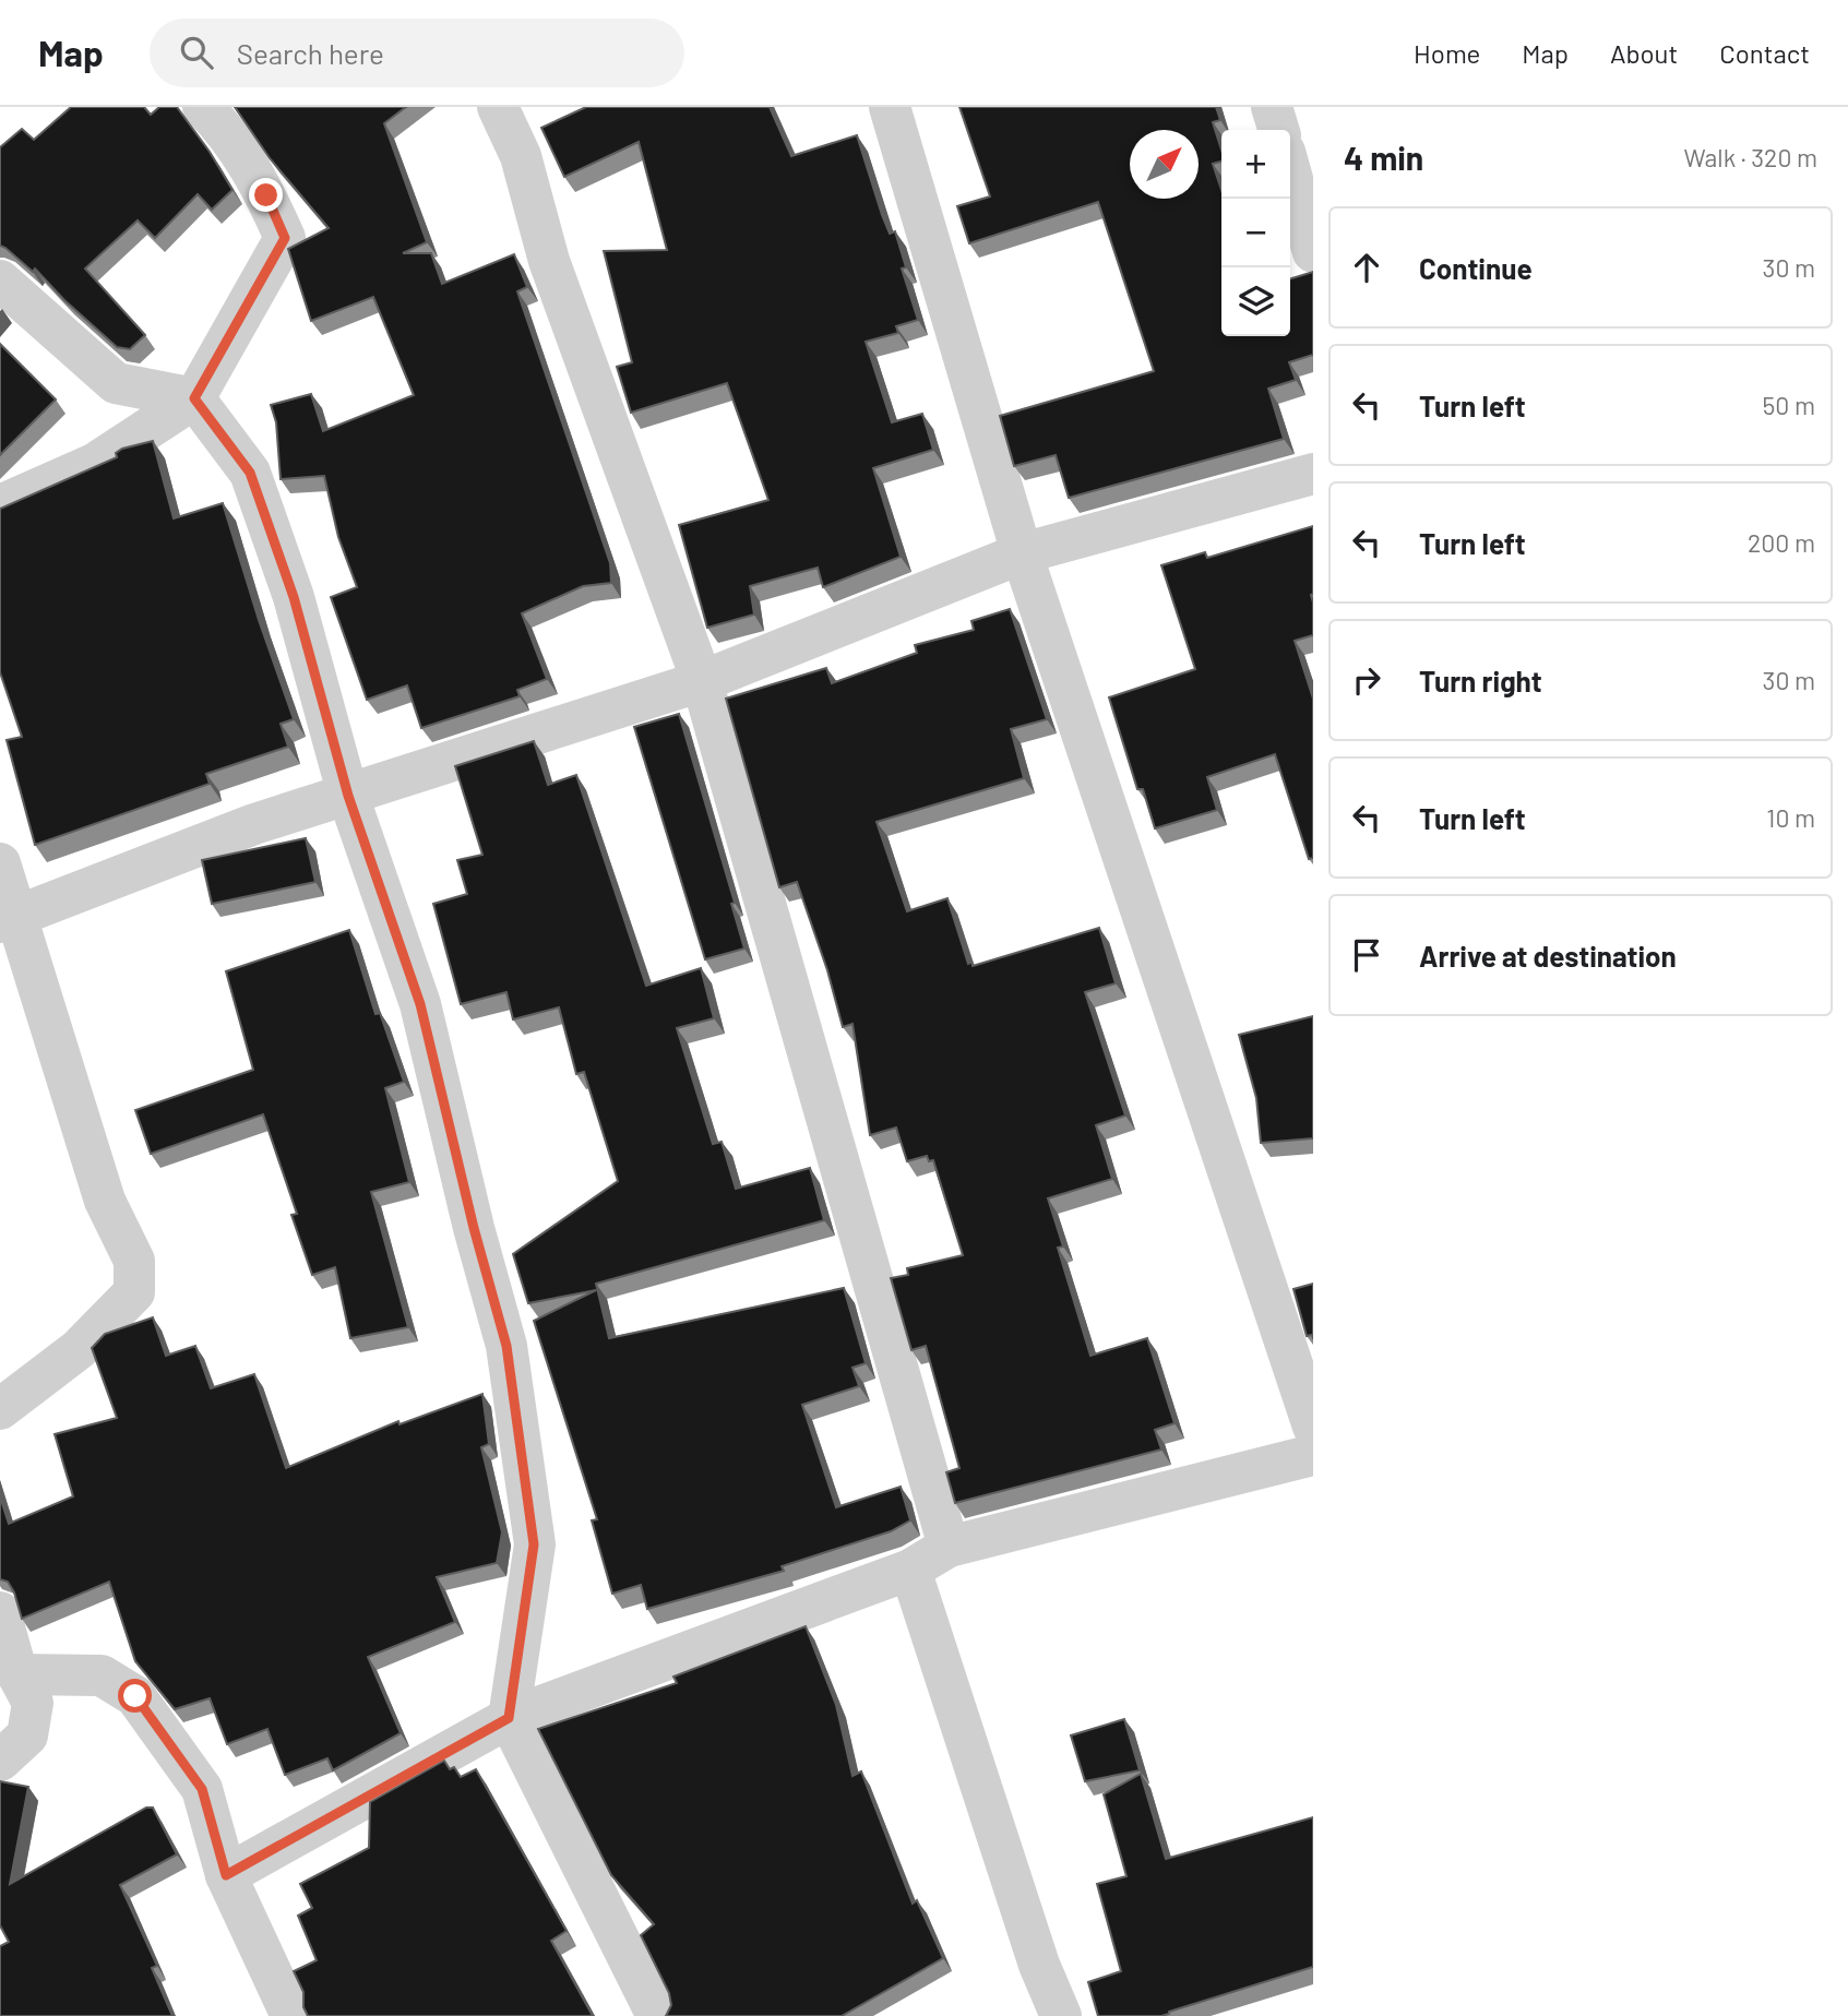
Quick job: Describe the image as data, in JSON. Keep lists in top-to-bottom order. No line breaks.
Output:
{"north":"top right","page":{"header":"Map","search":"Search here","nav":["Home","Map","About","Contact"],"heading":["4 min","Walk · 320 m"],"map_buttons":["+","−"],"list":[["Continue","30 m"],["Turn left","50 m"],["Turn left","200 m"],["Turn right","30 m"],["Turn left","10 m"],"Arrive at destination"]}}
